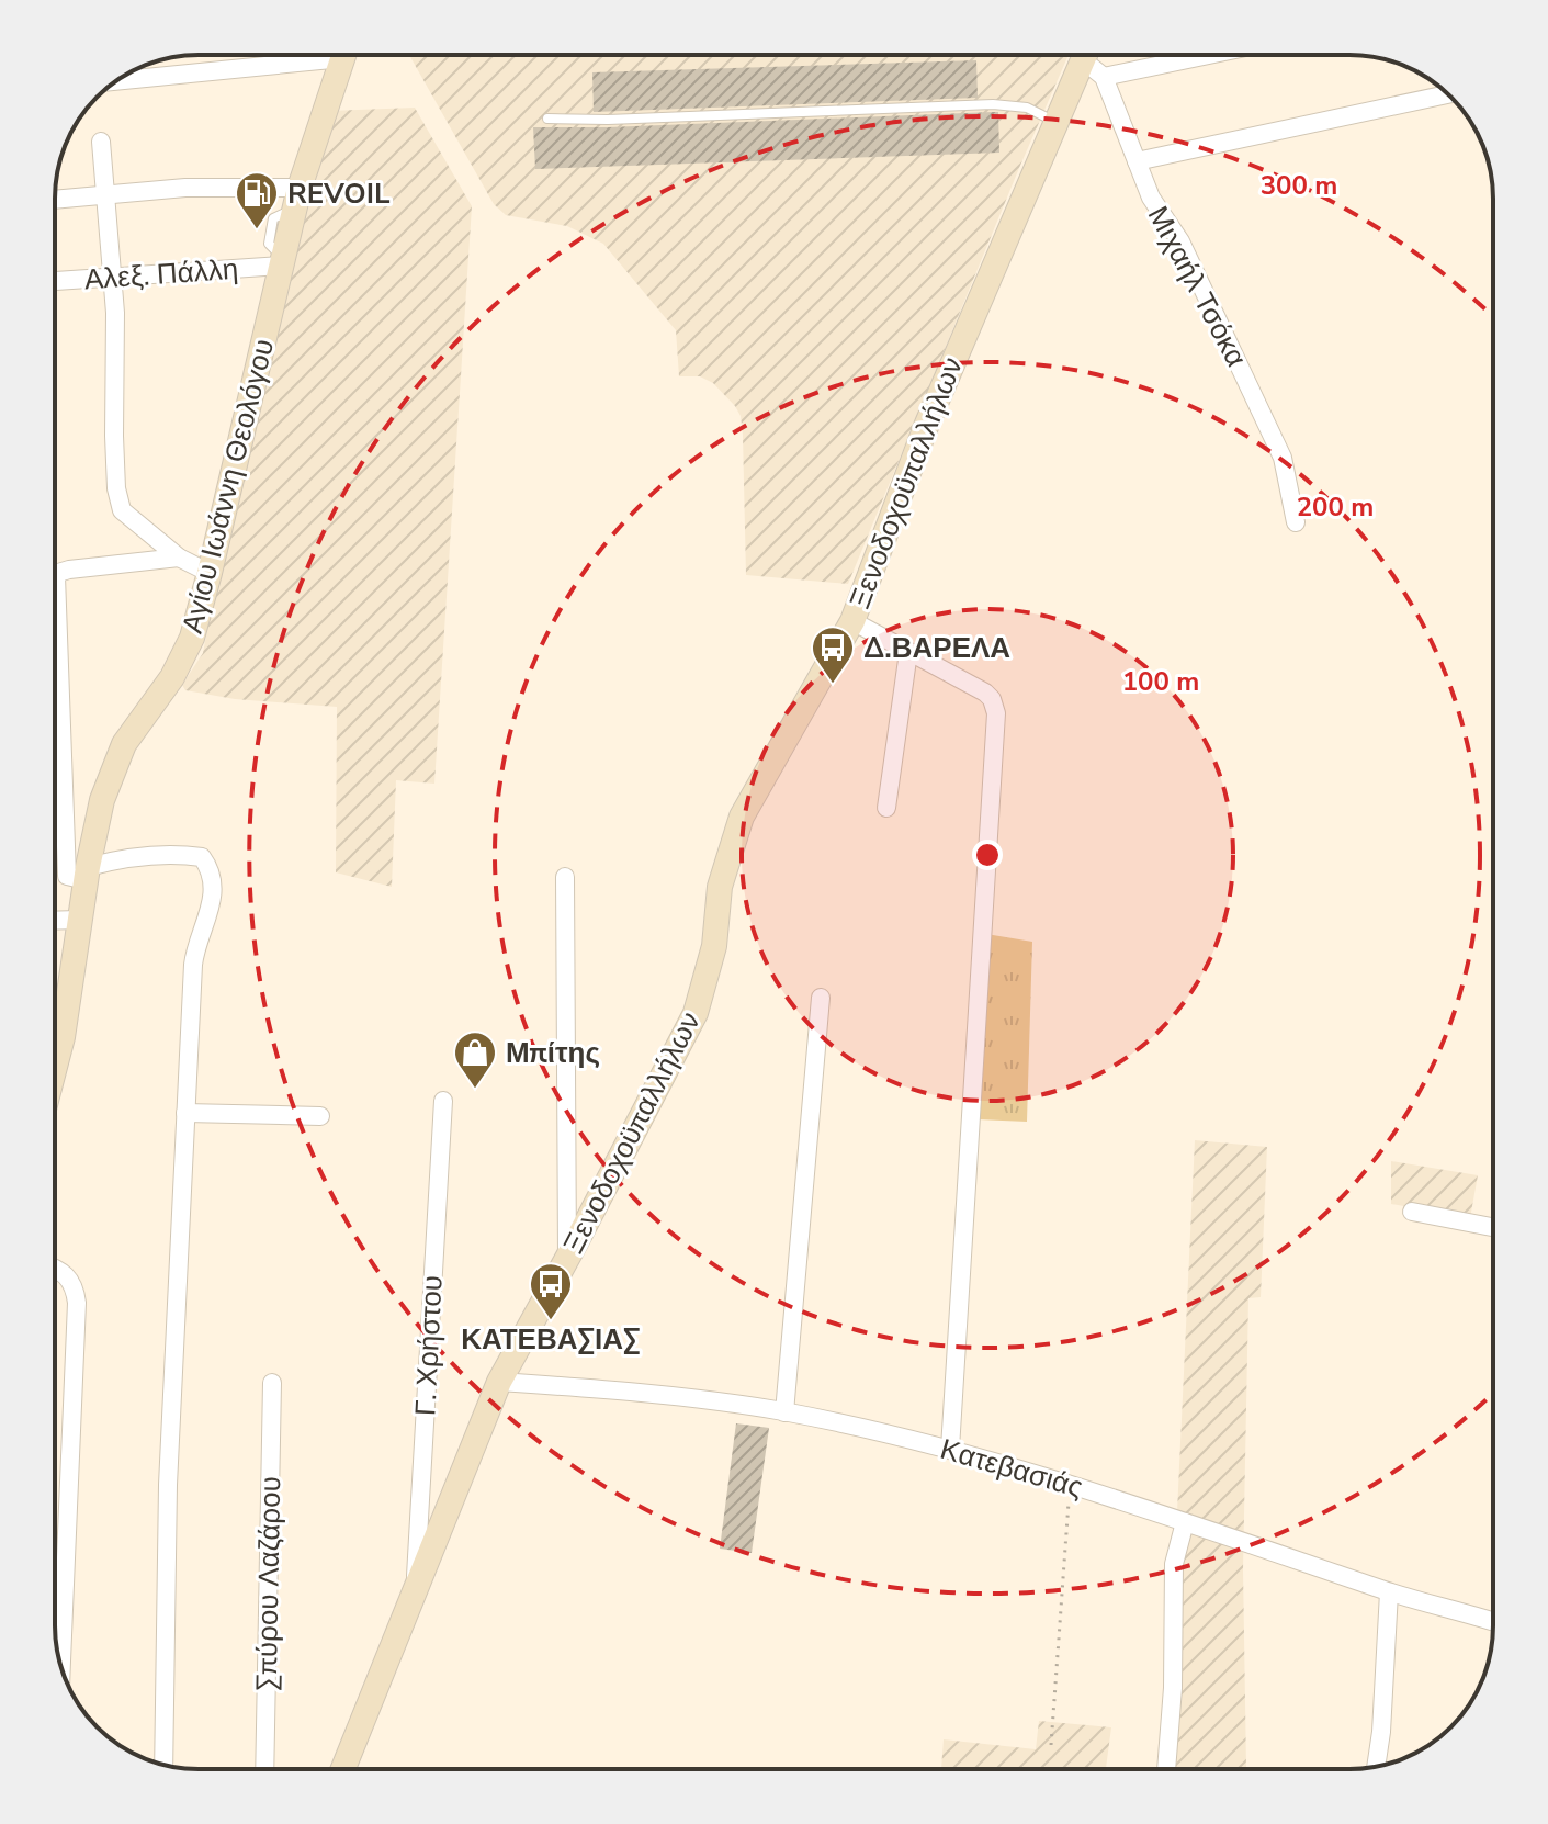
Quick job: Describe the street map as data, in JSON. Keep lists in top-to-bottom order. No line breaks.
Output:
{"streets":{"street":["Αλεξ. Πάλλη","Μιχαήλ Τσόκα","Ξενοδοχοϋπαλλήλων","Αγίου Ιωάννη Θεολόγου","Γ. Χρήστου","Κατεβασιάς","Σπύρου Λαζάρου"]},"crossings":[["Αλεξ. Πάλλη","Αγίου Ιωάννη Θεολόγου"],["Ξενοδοχοϋπαλλήλων","Γ. Χρήστου"],["Ξενοδοχοϋπαλλήλων","Κατεβασιάς"]],"places":{"fuel station":["REVOIL"],"bus stop":["Δ.ΒΑΡΕΛΑ","ΚΑΤΕΒΑΣΙΑΣ"],"shop":["Μπίτης"]},"rings":["300 m","200 m","100 m"]}
